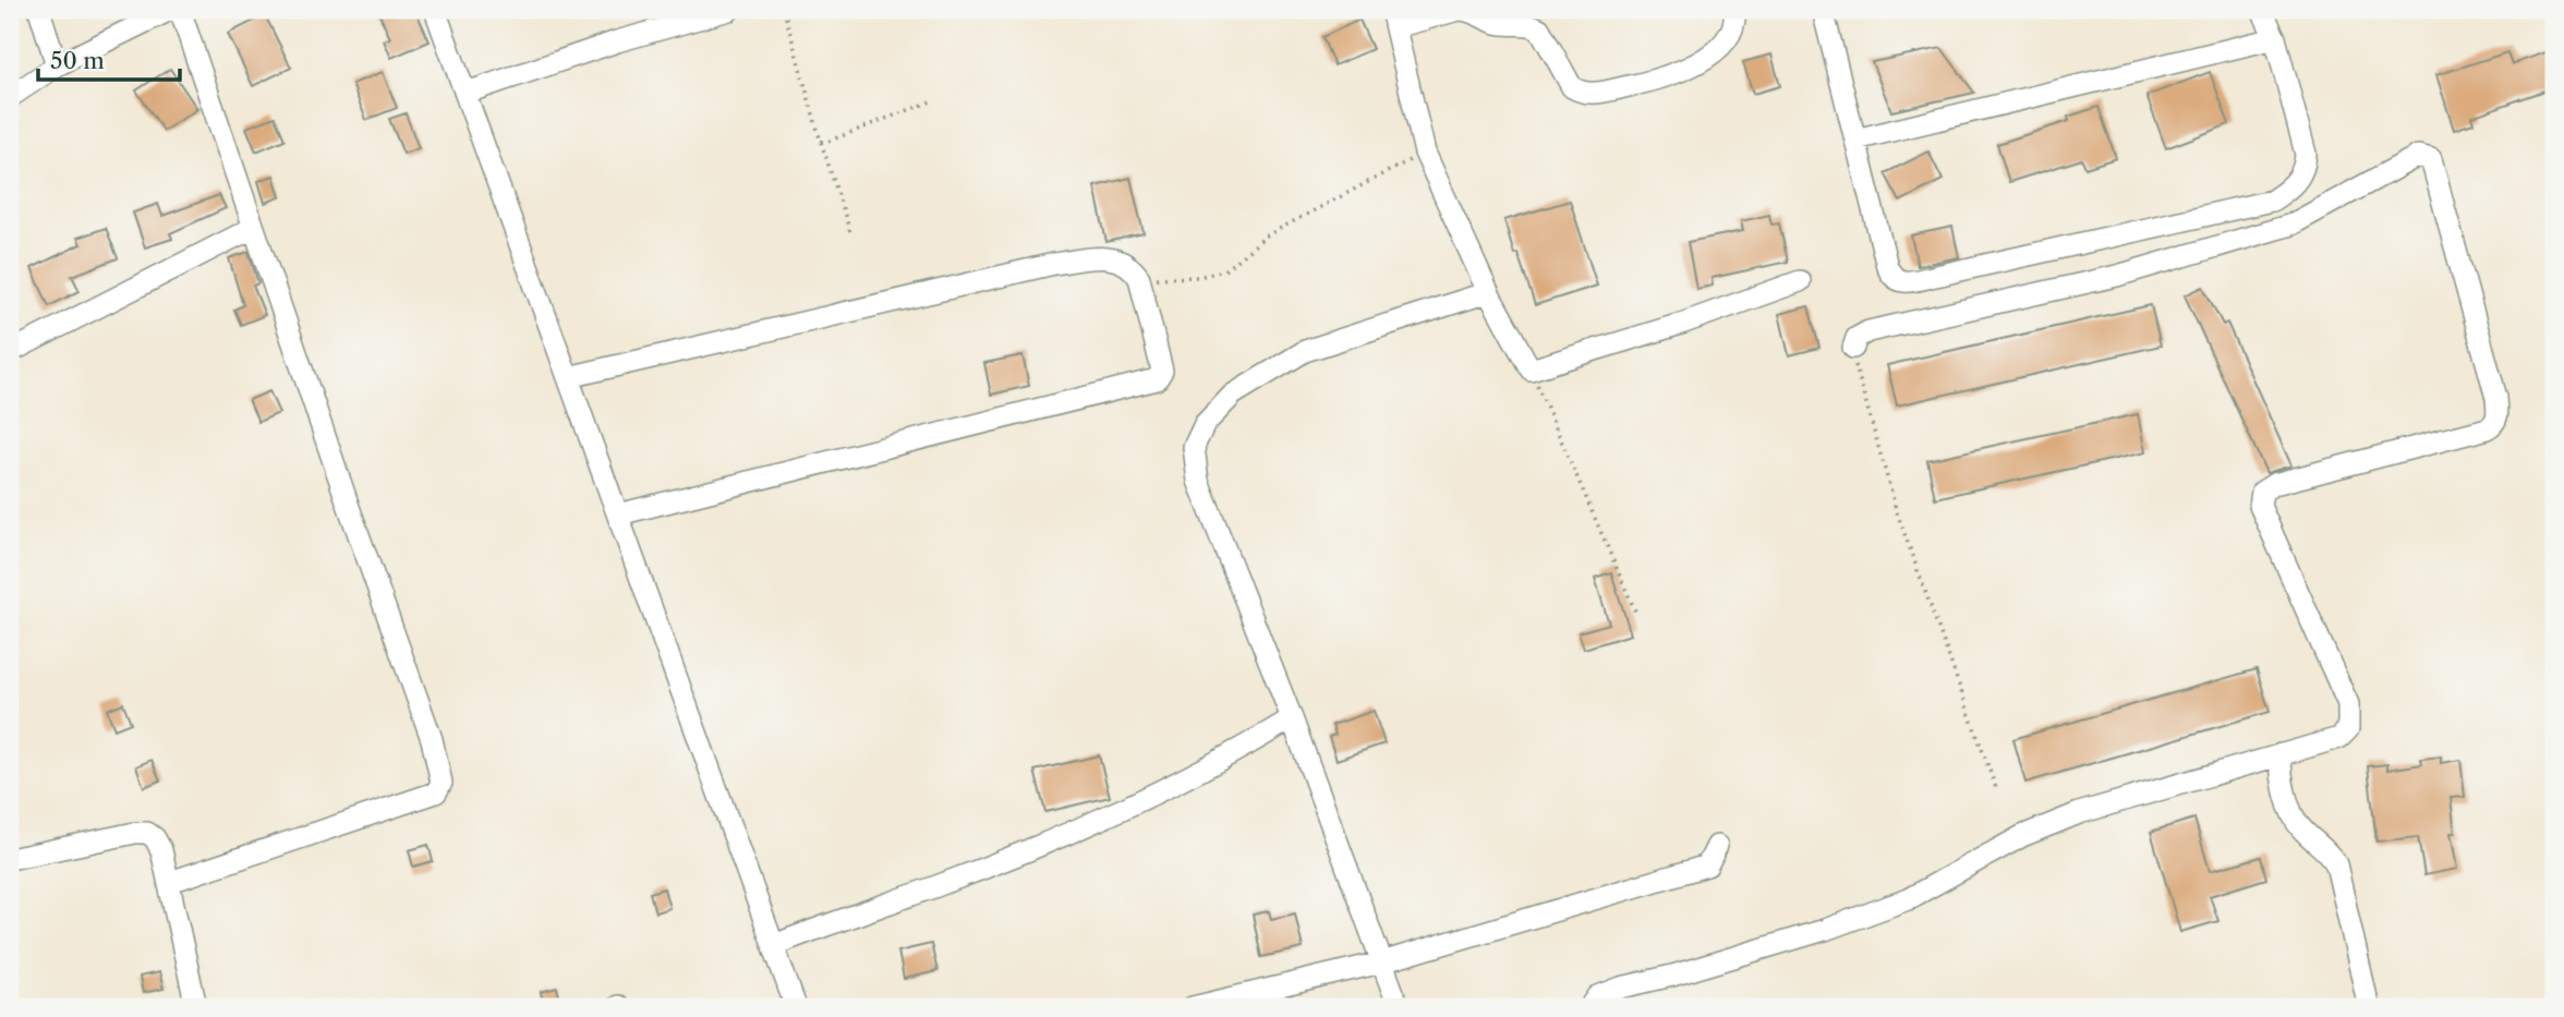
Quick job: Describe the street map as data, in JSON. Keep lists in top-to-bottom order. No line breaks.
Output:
{"scale_bar":"50 m"}
